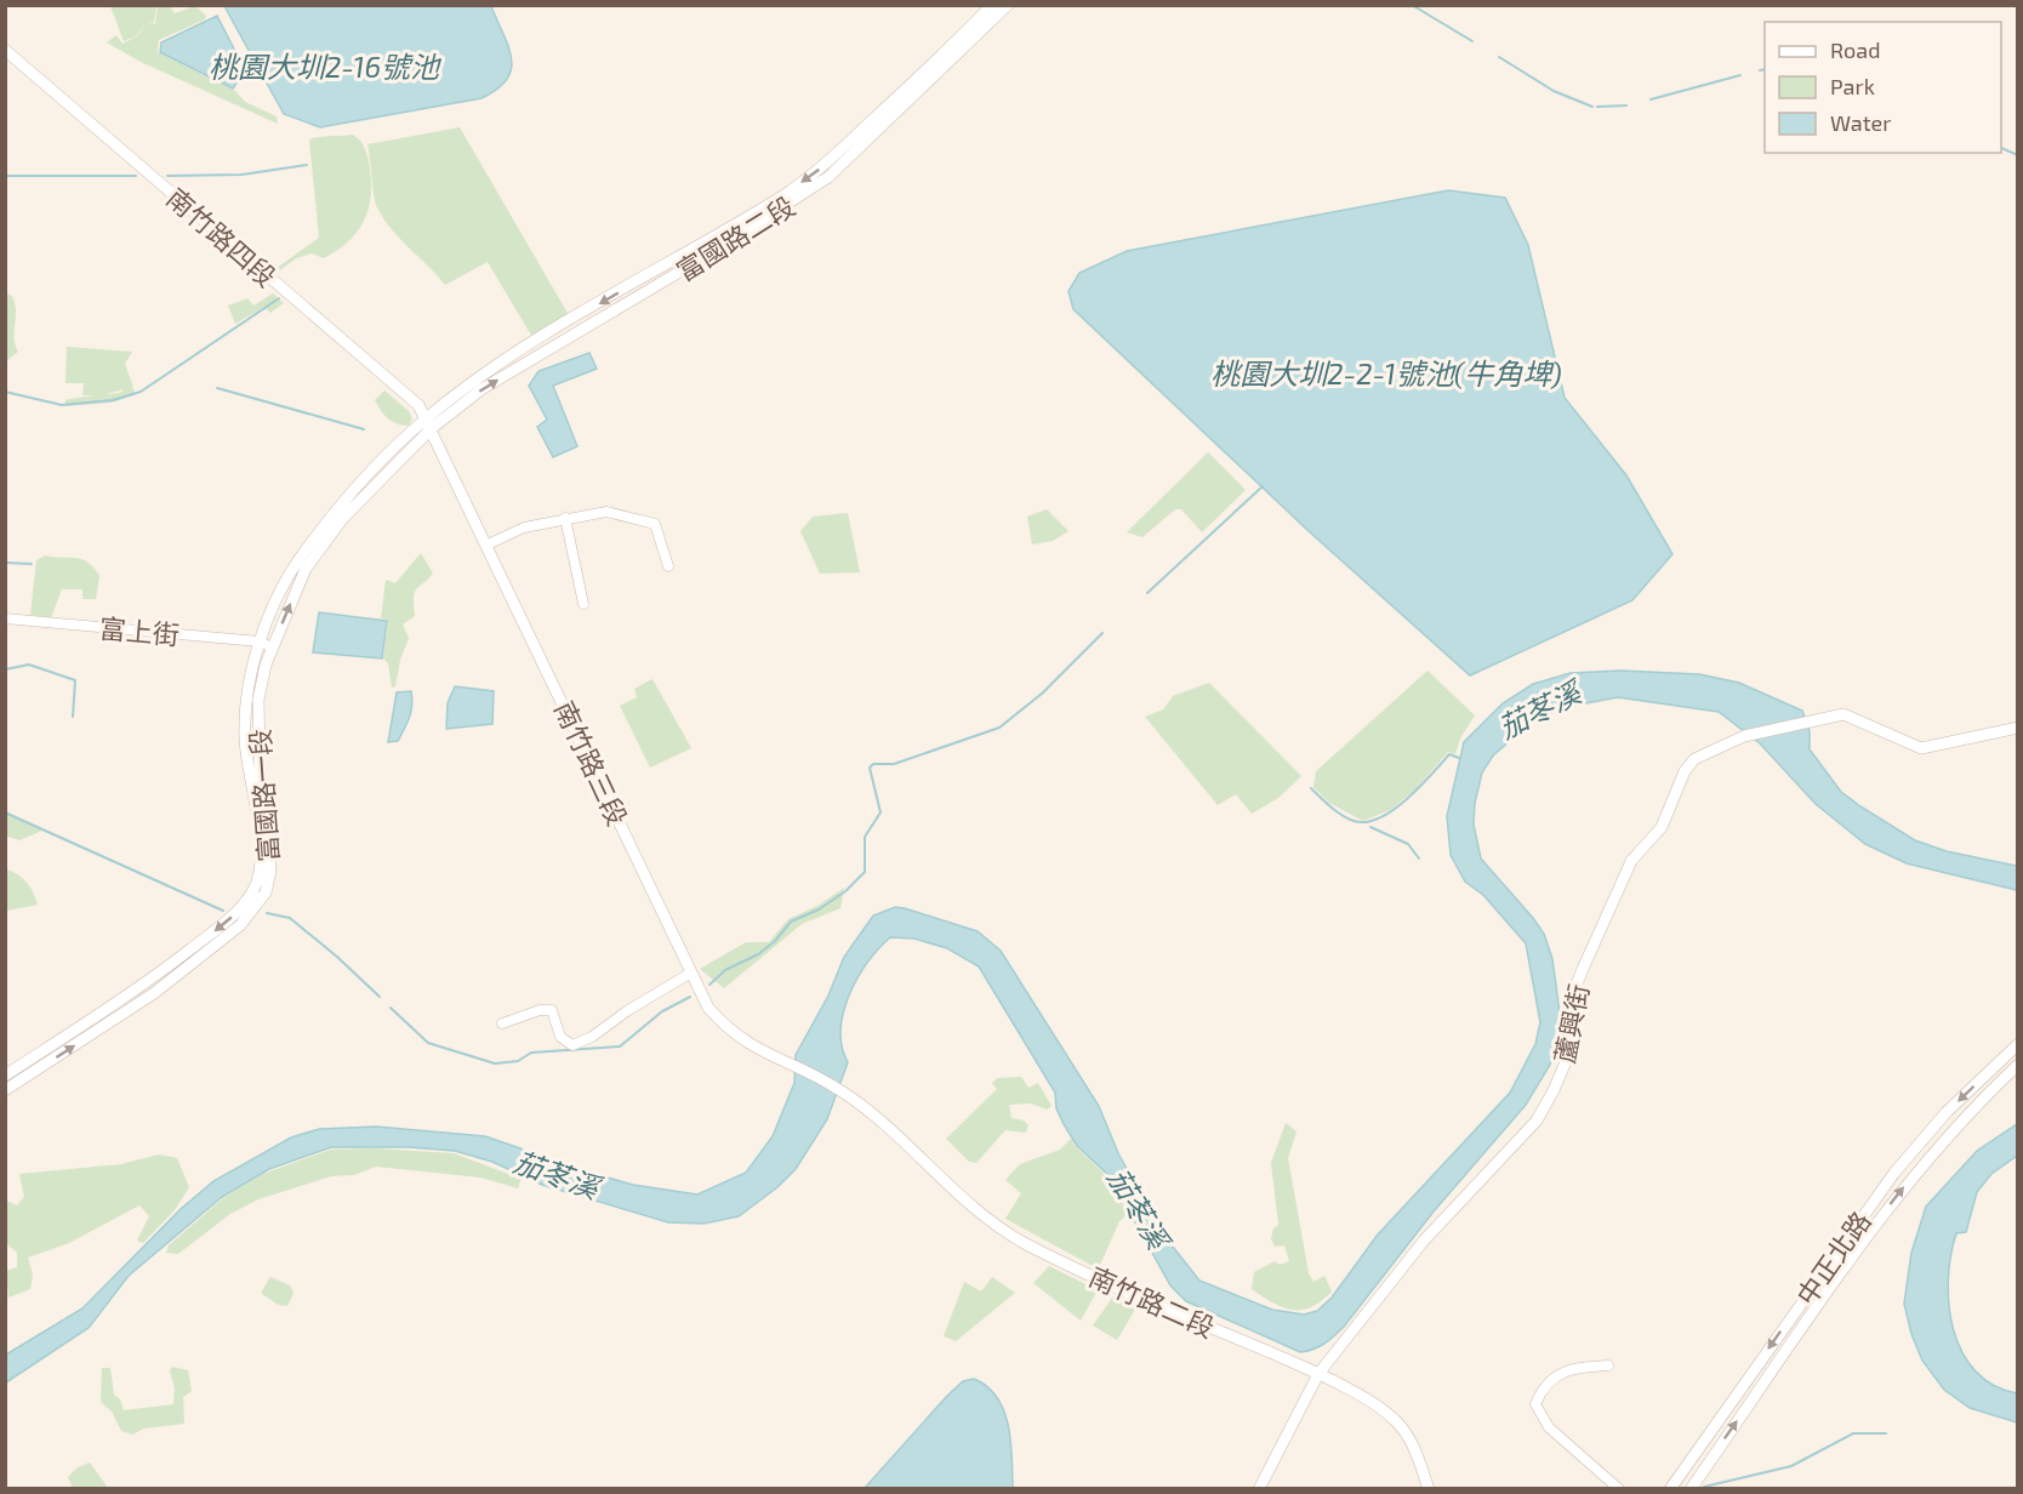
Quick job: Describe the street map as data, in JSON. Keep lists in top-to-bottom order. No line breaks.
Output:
{"streets":{"street":["南竹路四段","富國路二段","富上街","南竹路三段","富國路一段","蘆興街","中正北路","南竹路二段"]},"crossings":[["南竹路四段","富國路二段"],["南竹路四段","南竹路三段"],["南竹路四段","富國路一段"],["富國路二段","南竹路三段"],["富國路二段","富國路一段"],["富上街","富國路一段"],["南竹路三段","富國路一段"],["南竹路三段","南竹路二段"],["蘆興街","南竹路二段"]],"water":["桃園大圳2-16號池","桃園大圳2-2-1號池(牛角埤)","茄苳溪"],"legend":["Road","Park","Water"]}
